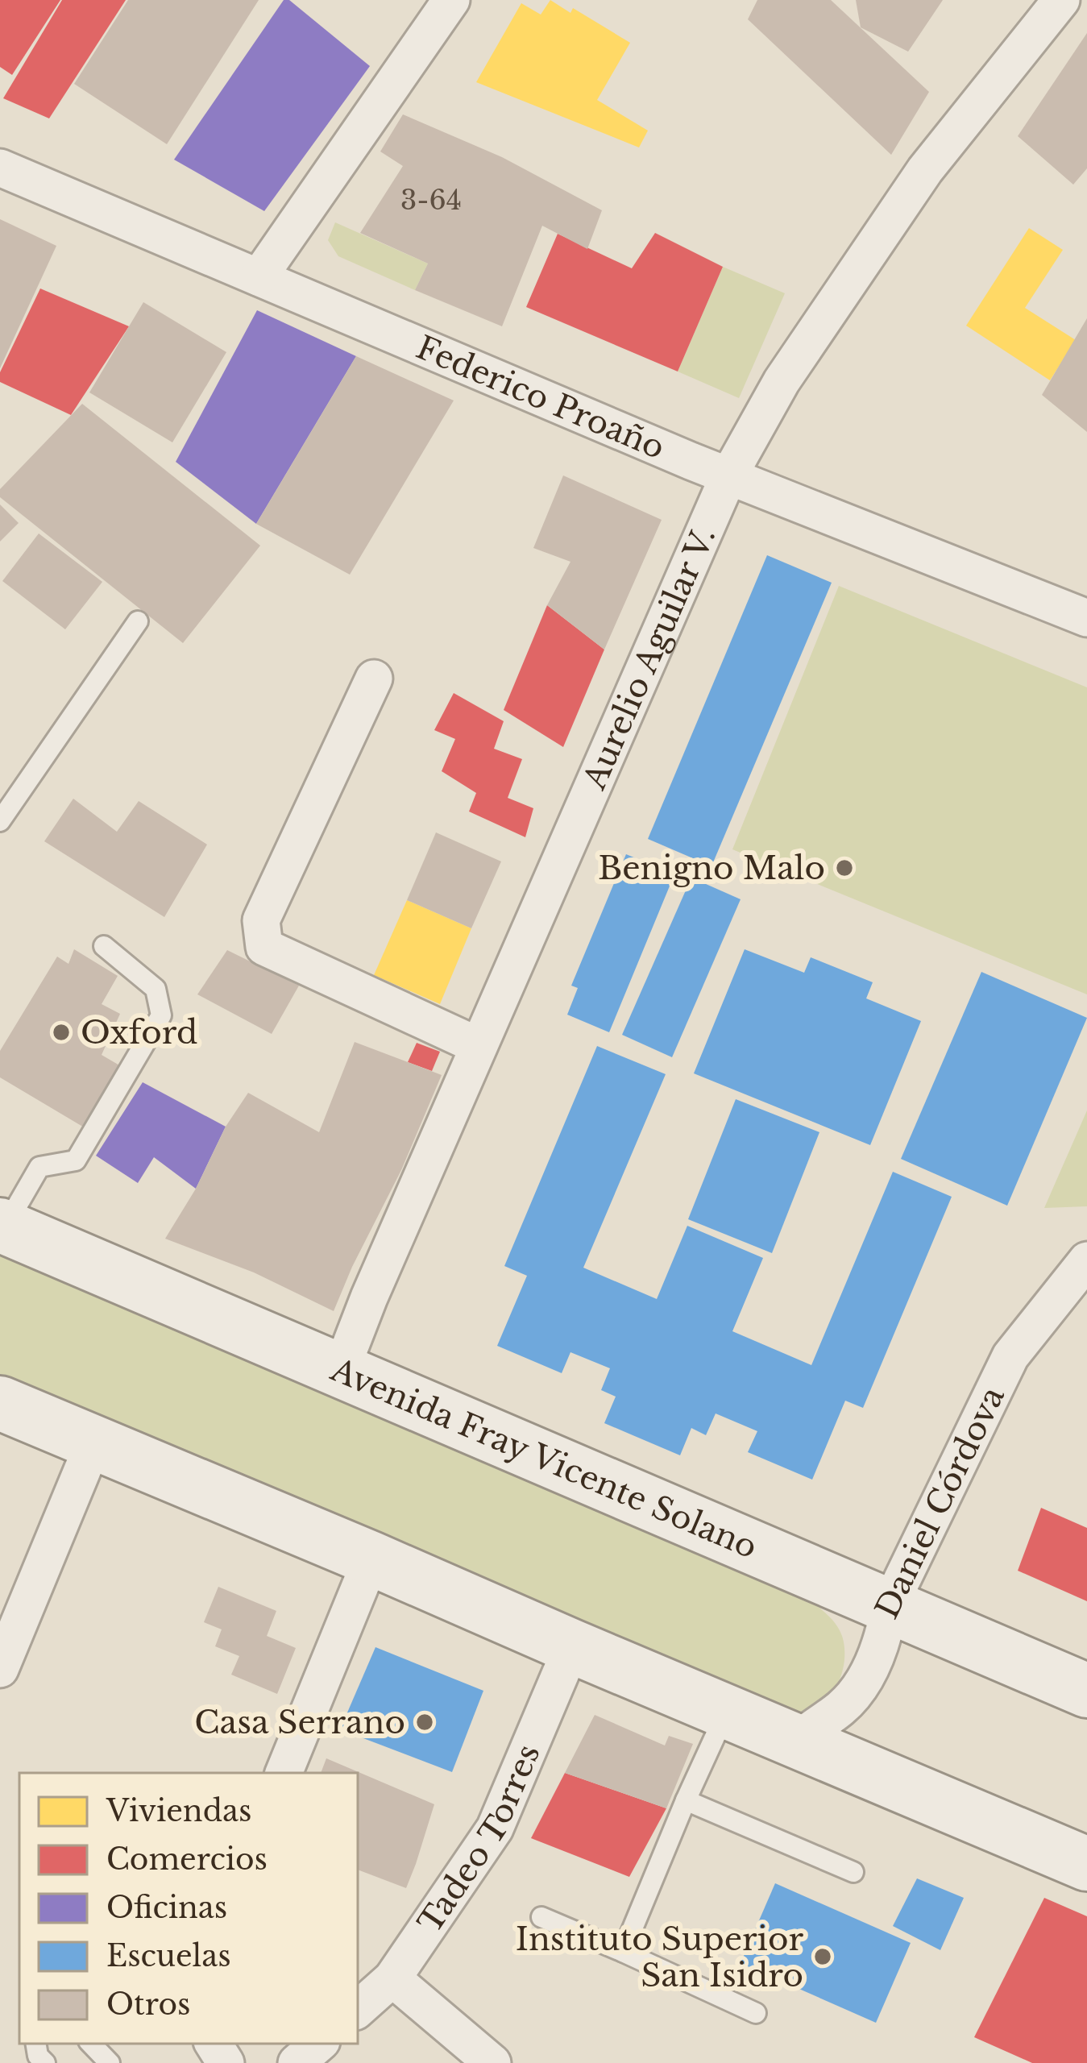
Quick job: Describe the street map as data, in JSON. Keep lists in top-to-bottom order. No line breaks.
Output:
{"streets":{"main road":["Avenida Fray Vicente Solano"],"street":["Federico Proaño","Aurelio Aguilar V.","Daniel Córdova","Tadeo Torres"]},"crossings":[["Federico Proaño","Aurelio Aguilar V."],["Aurelio Aguilar V.","Avenida Fray Vicente Solano"],["Avenida Fray Vicente Solano","Daniel Córdova"]],"places":["Benigno Malo","Oxford","Casa Serrano","Instituto Superior San Isidro"],"house_numbers":["3-64"],"legend":["Viviendas","Comercios","Oficinas","Escuelas","Otros"]}
